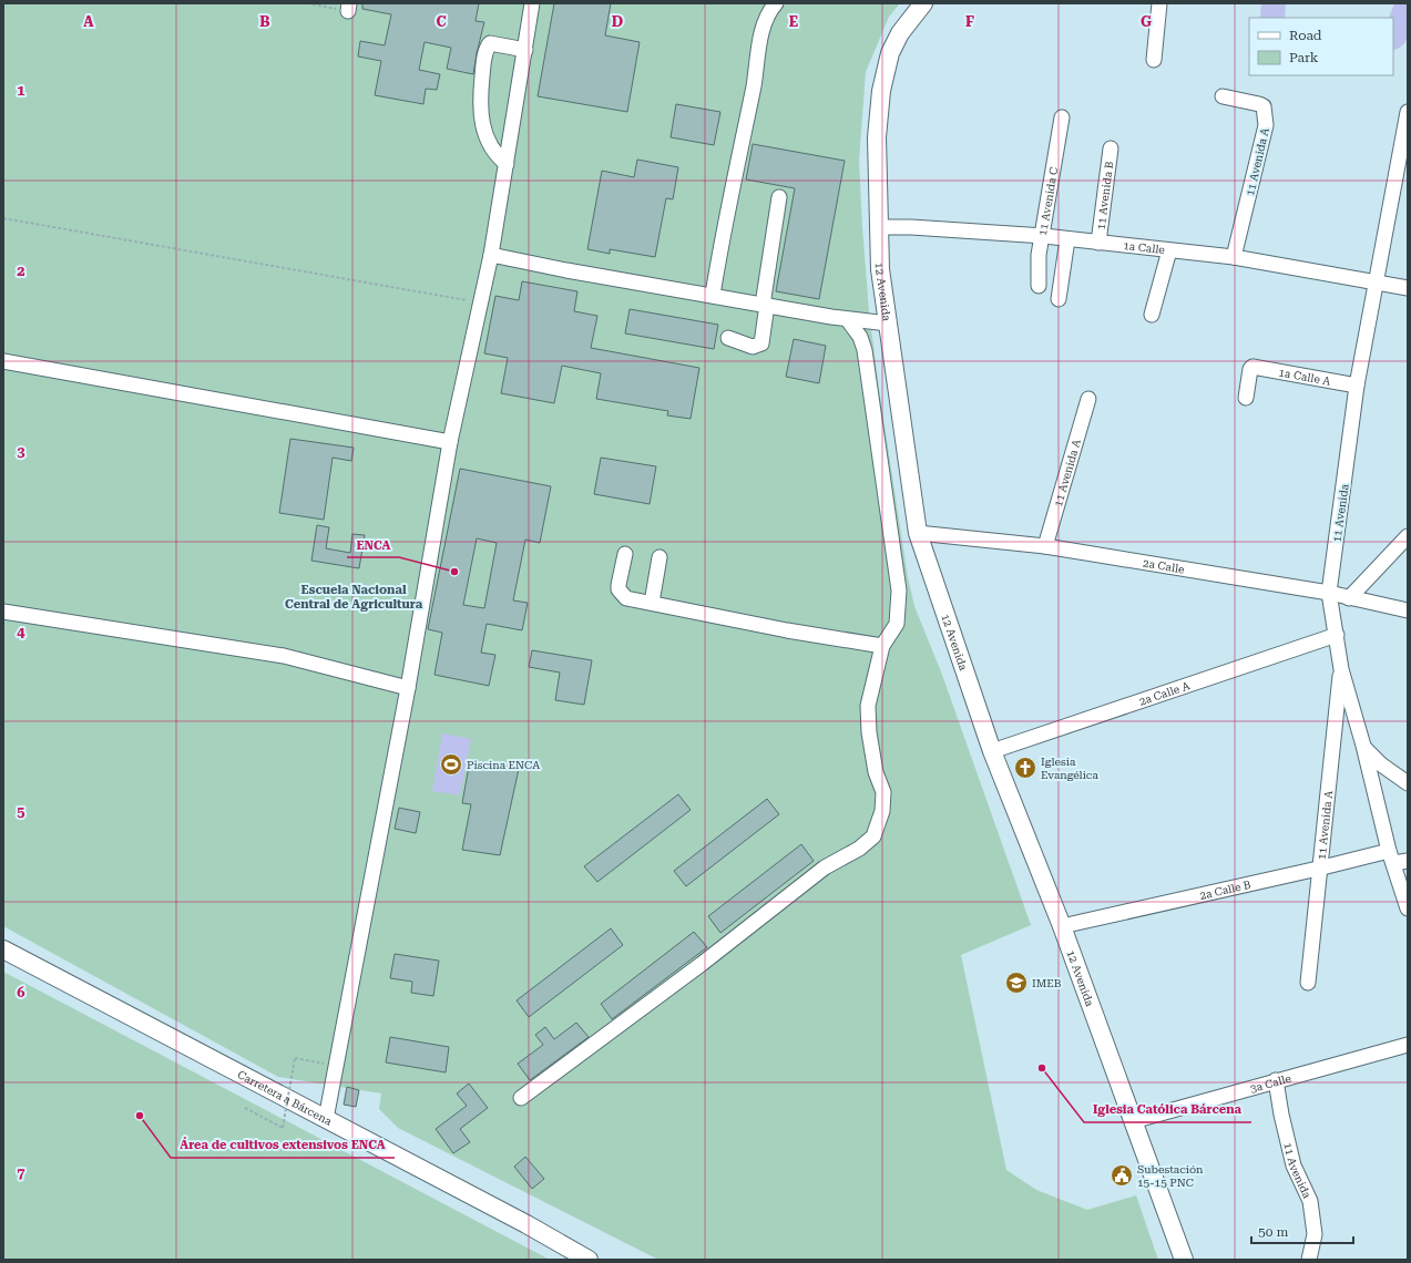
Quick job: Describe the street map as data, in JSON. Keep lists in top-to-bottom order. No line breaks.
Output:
{"streets":{"main road":["12 Avenida","Carretera a Bárcena"],"street":["11 Avenida A","11 Avenida B","11 Avenida C","1a Calle","1a Calle A","11 Avenida","2a Calle","2a Calle A","2a Calle B","3a Calle"]},"crossings":[["11 Avenida A","1a Calle"],["11 Avenida A","11 Avenida"],["11 Avenida A","2a Calle"],["11 Avenida A","2a Calle B"],["11 Avenida B","1a Calle"],["11 Avenida C","1a Calle"],["1a Calle","12 Avenida"],["1a Calle","11 Avenida"],["12 Avenida","2a Calle"],["12 Avenida","2a Calle A"],["12 Avenida","2a Calle B"],["12 Avenida","3a Calle"],["1a Calle A","11 Avenida"],["11 Avenida","2a Calle"],["11 Avenida","2a Calle A"],["11 Avenida","2a Calle B"],["11 Avenida","3a Calle"]],"districts":["Escuela Nacional Central de Agricultura"],"places":{"other":["ENCA","Iglesia Católica Bárcena","Área de cultivos extensivos ENCA"],"sports":["Piscina ENCA"],"church":["Iglesia Evangélica"],"school or university":["IMEB"],"public building":["Subestación 15-15 PNC"]},"legend":["Road","Park"],"scale_bar":"50 m","grid":{"columns":["A","B","C","D","E","F","G"],"rows":["1","2","3","4","5","6","7"]}}
